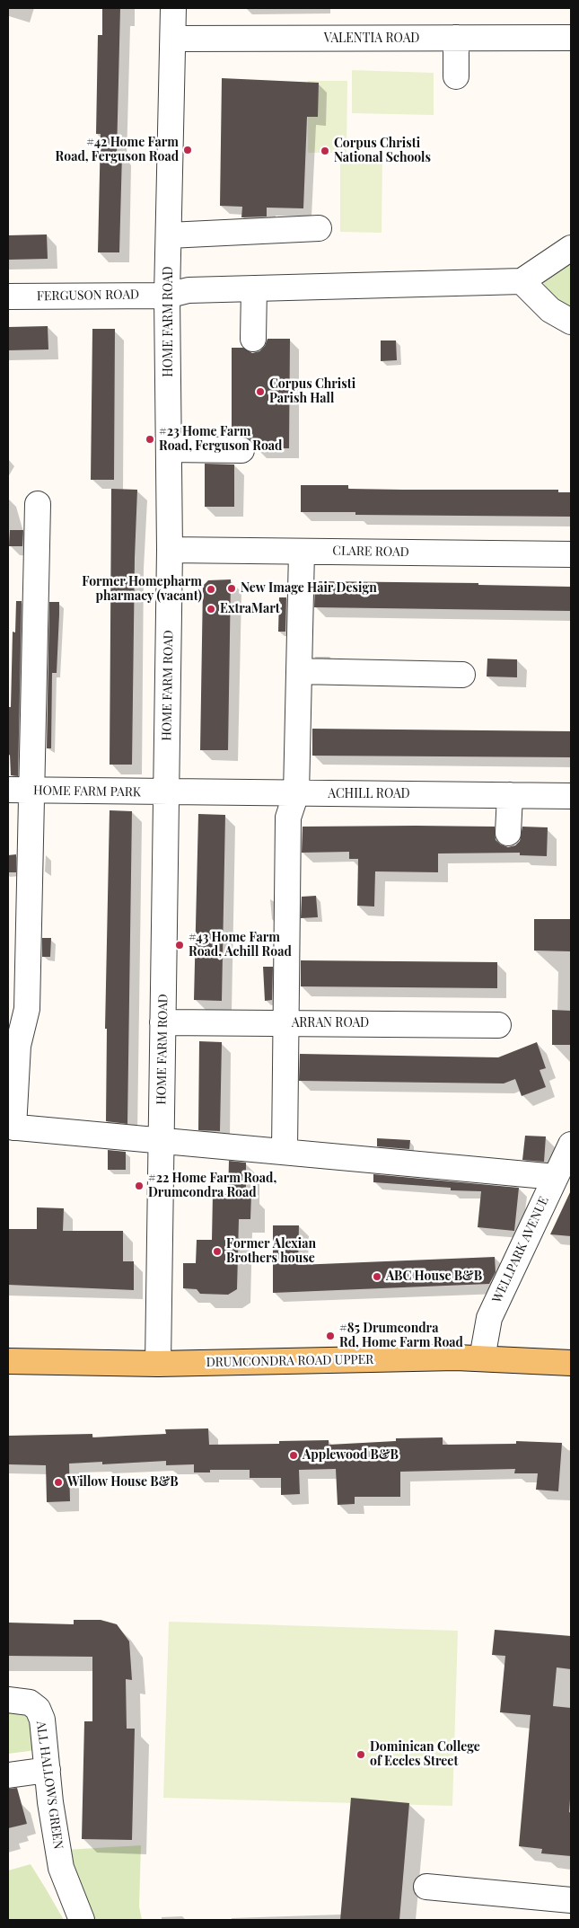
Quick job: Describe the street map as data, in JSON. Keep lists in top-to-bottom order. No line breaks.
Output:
{"streets":{"main road":["DRUMCONDRA ROAD UPPER"],"street":["VALENTIA ROAD","FERGUSON ROAD","HOME FARM ROAD","CLARE ROAD","HOME FARM PARK","ACHILL ROAD","ARRAN ROAD","WELLPARK AVENUE","ALL HALLOWS GREEN"]},"crossings":[["VALENTIA ROAD","HOME FARM ROAD"],["FERGUSON ROAD","HOME FARM ROAD"],["HOME FARM ROAD","CLARE ROAD"],["HOME FARM ROAD","HOME FARM PARK"],["HOME FARM ROAD","ACHILL ROAD"],["HOME FARM ROAD","ARRAN ROAD"],["HOME FARM ROAD","DRUMCONDRA ROAD UPPER"],["HOME FARM PARK","ACHILL ROAD"],["WELLPARK AVENUE","DRUMCONDRA ROAD UPPER"]],"places":["#42 Home Farm Road, Ferguson Road","Corpus Christi National Schools","Corpus Christi Parish Hall","#23 Home Farm Road, Ferguson Road","New Image Hair Design","Former Homepharm pharmacy (vacant)","ExtraMart","#43 Home Farm Road, Achill Road","#22 Home Farm Road, Drumcondra Road","Former Alexian Brothers house","ABC House B&B","#85 Drumcondra Rd, Home Farm Road","Applewood B&B","Willow House B&B","Dominican College of Eccles Street"]}
